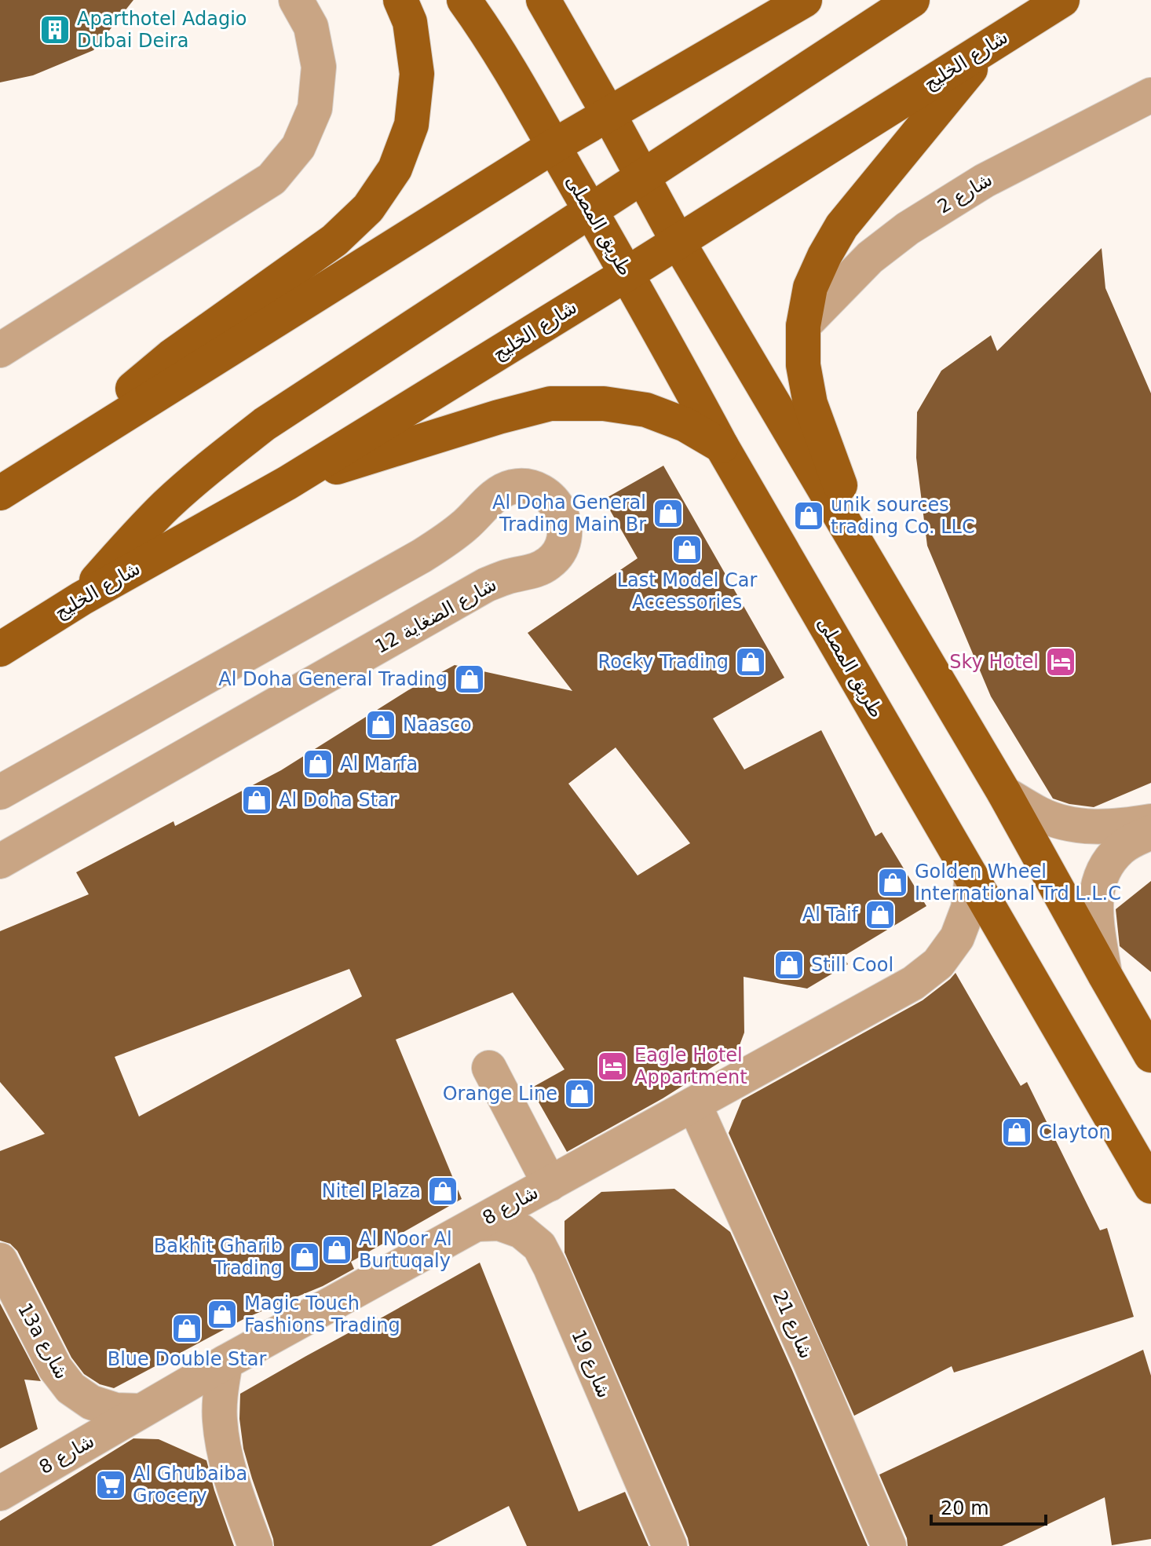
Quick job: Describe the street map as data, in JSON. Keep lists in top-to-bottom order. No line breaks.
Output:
{"streets":{"main road":["شارع الخليج","طريق المصلى"],"street":["شارع 2","12 شارع الضغاية","شارع 8","شارع 21","13a شارع","شارع 19"]},"crossings":[["شارع الخليج","طريق المصلى"],["طريق المصلى","شارع 8"],["شارع 8","شارع 21"],["شارع 8","13a شارع"],["شارع 8","شارع 19"]],"places":{"building":["Aparthotel Adagio Dubai Deira"],"shop":["Al Doha General Trading Main Br","unik sources trading Co. LLC","Last Model Car Accessories","Rocky Trading","Al Doha General Trading","Naasco","Al Marfa","Al Doha Star","Golden Wheel International Trd L.L.C","Al Taif","Still Cool","Orange Line","Clayton","Nitel Plaza","Al Noor Al Burtuqaly","Bakhit Gharib Trading","Magic Touch Fashions Trading","Blue Double Star"],"hotel":["Sky Hotel","Eagle Hotel Appartment"],"supermarket":["Al Ghubaiba Grocery"]},"scale_bar":"20 m"}
